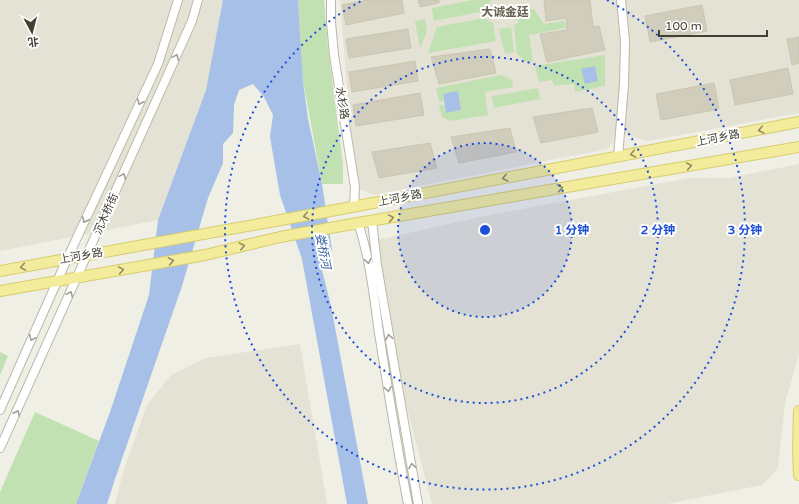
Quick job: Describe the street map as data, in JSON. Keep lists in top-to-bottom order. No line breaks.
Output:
{"streets":{"main road":["上河乡路"],"street":["水杉路","沉木桥街"]},"crossings":[["水杉路","上河乡路"],["上河乡路","沉木桥街"]],"districts":["大诚金廷"],"water":["娄桥河"],"scale_bar":"100 m","north":"bottom","rings":["1 分钟","2 分钟","3 分钟"]}
